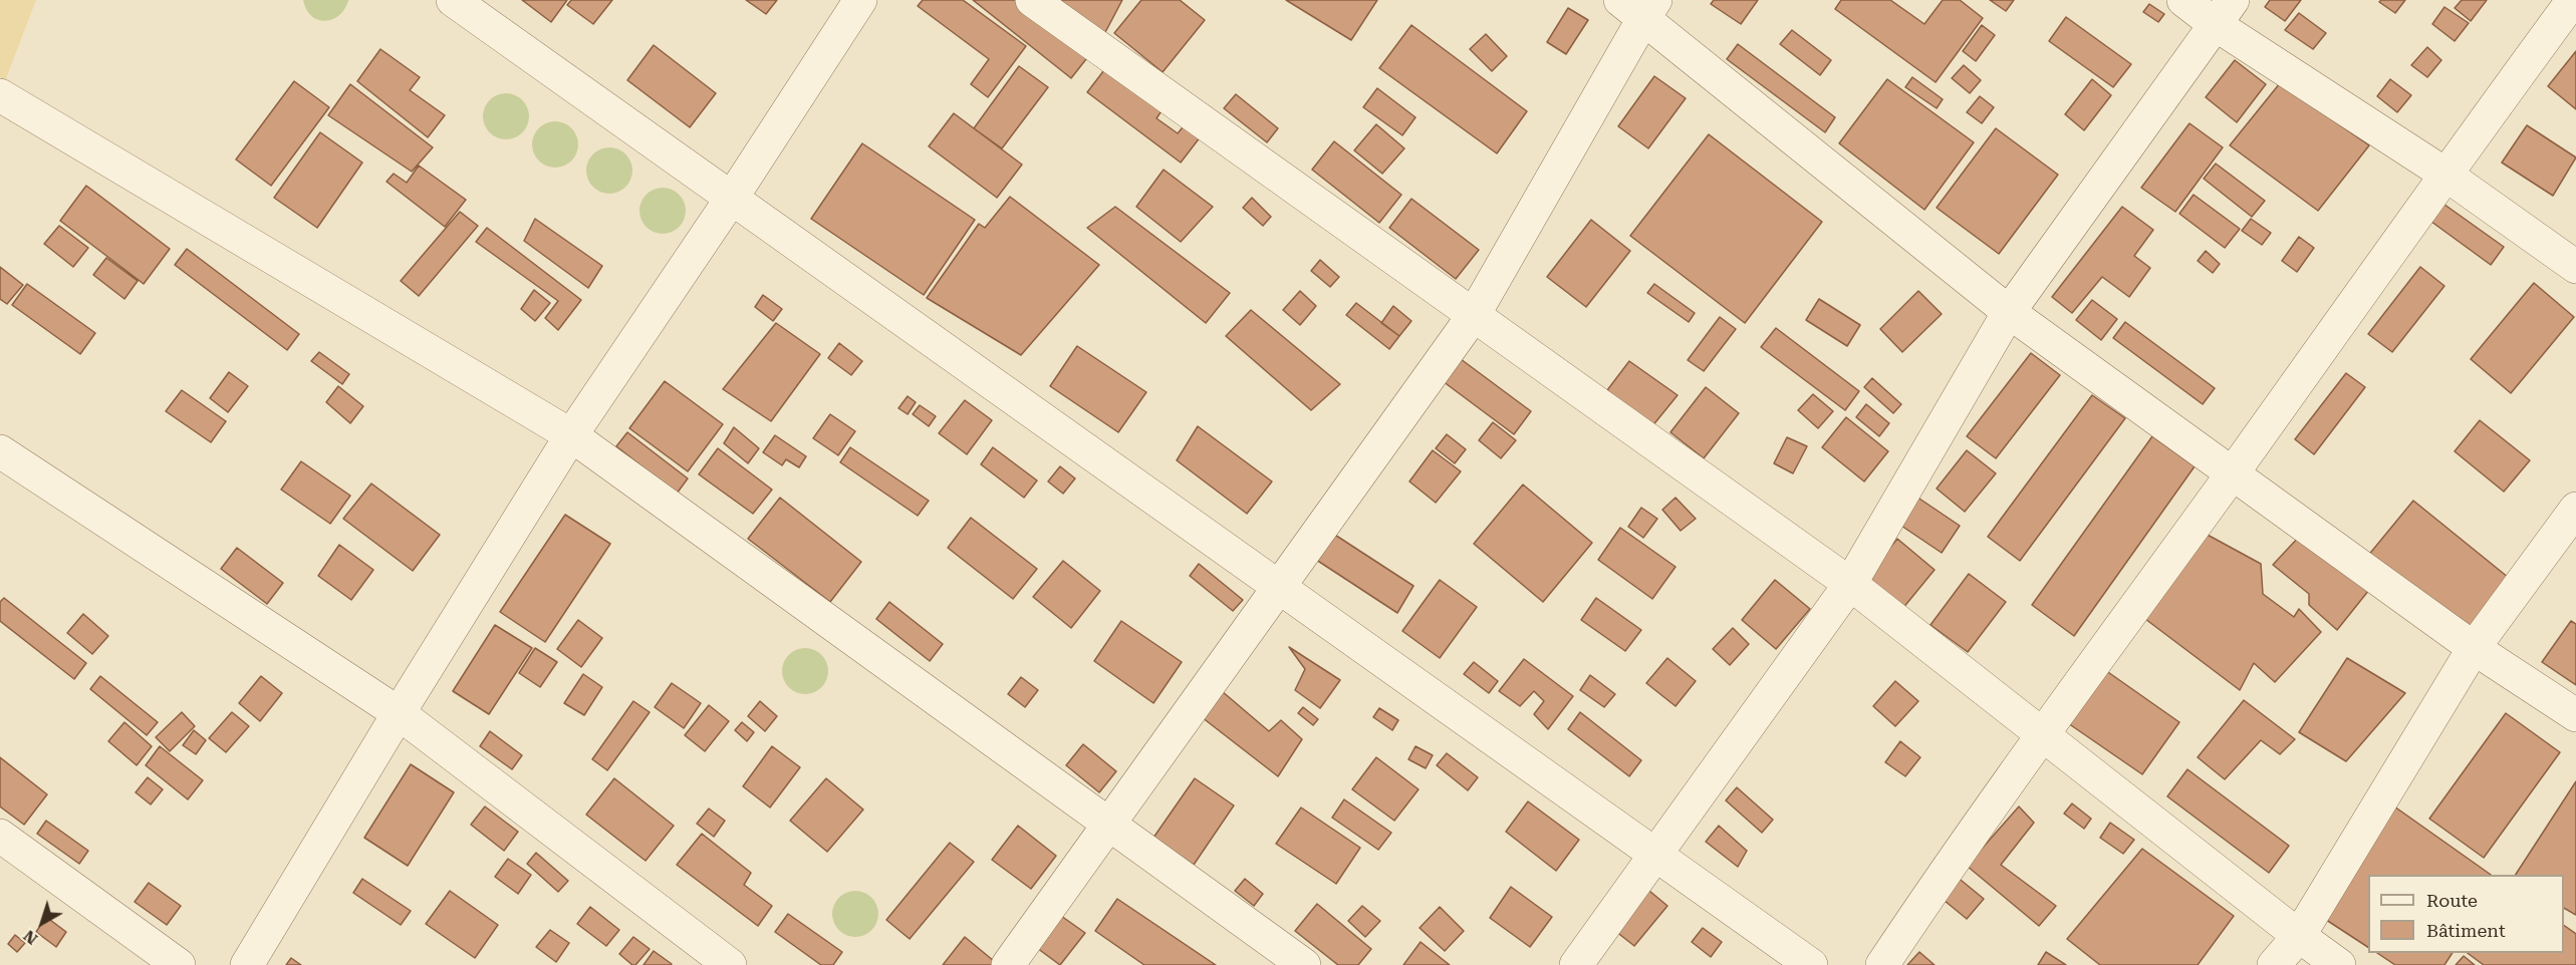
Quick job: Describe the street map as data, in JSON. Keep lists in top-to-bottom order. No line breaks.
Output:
{"legend":["Route","Bâtiment"],"north":"bottom left"}
